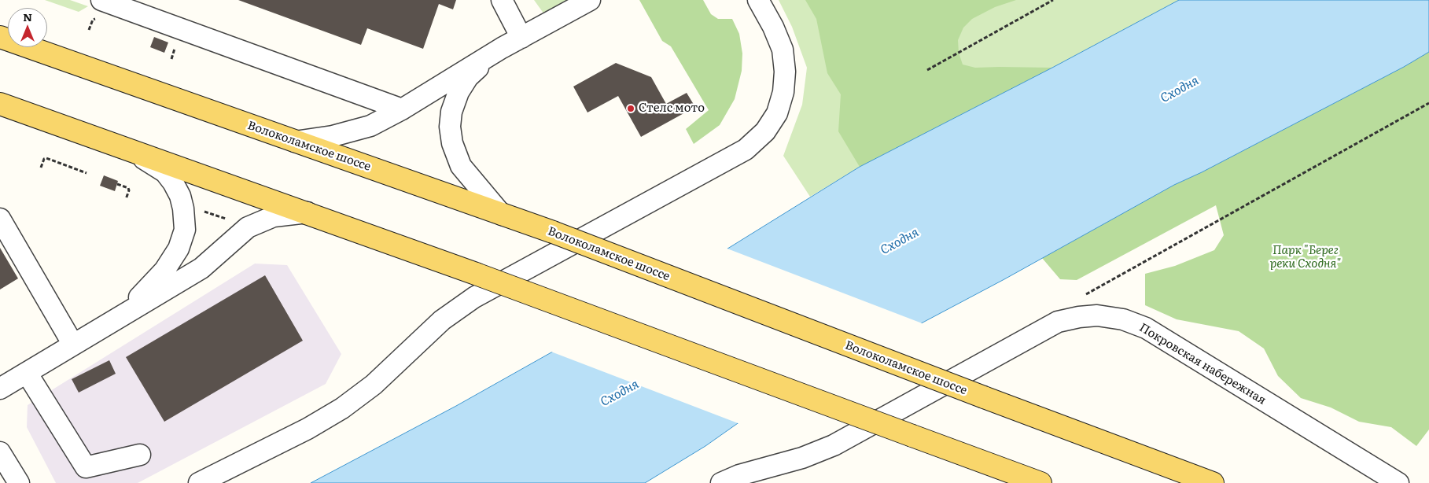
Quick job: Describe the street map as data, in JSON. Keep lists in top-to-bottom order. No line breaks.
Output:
{"streets":{"main road":["Волоколамское шоссе"],"street":["Покровская набережная"]},"water":["Сходня"],"parks":["Парк \"Берег реки Сходня\""],"places":["Стелс мото"],"north":"top"}
